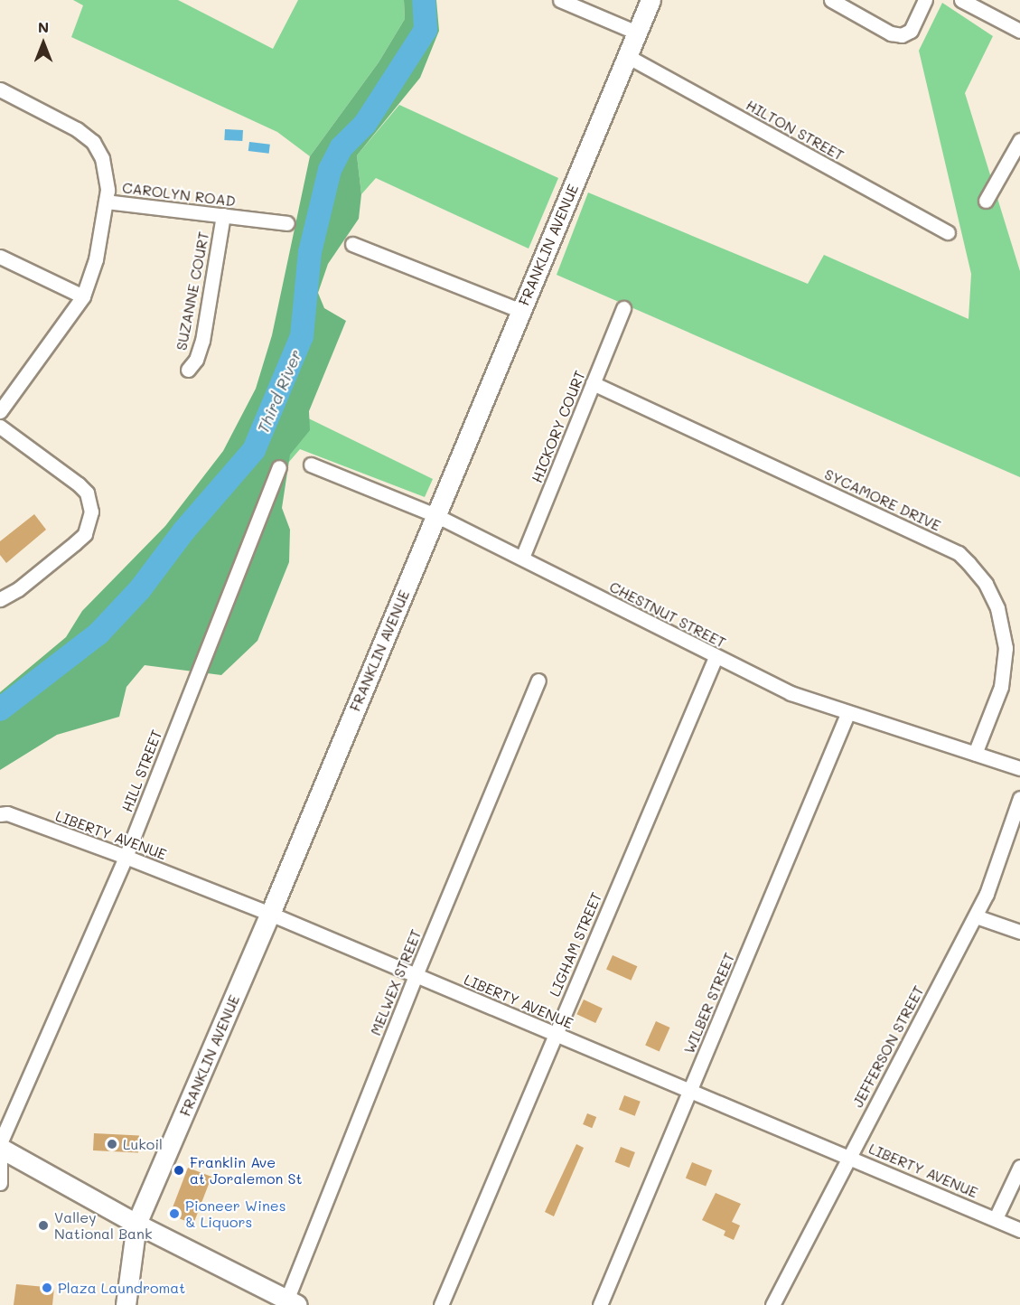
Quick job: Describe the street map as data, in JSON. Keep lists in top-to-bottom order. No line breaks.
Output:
{"streets":{"main road":["FRANKLIN AVENUE"],"street":["HILTON STREET","CAROLYN ROAD","SUZANNE COURT","HICKORY COURT","SYCAMORE DRIVE","CHESTNUT STREET","HILL STREET","LIBERTY AVENUE","LIGHAM STREET","MELWEX STREET","WILBER STREET","JEFFERSON STREET"]},"crossings":[["HILTON STREET","FRANKLIN AVENUE"],["CAROLYN ROAD","SUZANNE COURT"],["FRANKLIN AVENUE","CHESTNUT STREET"],["FRANKLIN AVENUE","LIBERTY AVENUE"],["HICKORY COURT","SYCAMORE DRIVE"],["HICKORY COURT","CHESTNUT STREET"],["SYCAMORE DRIVE","CHESTNUT STREET"],["CHESTNUT STREET","LIGHAM STREET"],["CHESTNUT STREET","WILBER STREET"],["HILL STREET","LIBERTY AVENUE"],["LIBERTY AVENUE","LIGHAM STREET"],["LIBERTY AVENUE","MELWEX STREET"],["LIBERTY AVENUE","WILBER STREET"],["LIBERTY AVENUE","JEFFERSON STREET"]],"water":["Third River"],"places":["Lukoil","Franklin Ave at Joralemon St","Pioneer Wines & Liquors","Valley National Bank","Plaza Laundromat"],"north":"top"}
